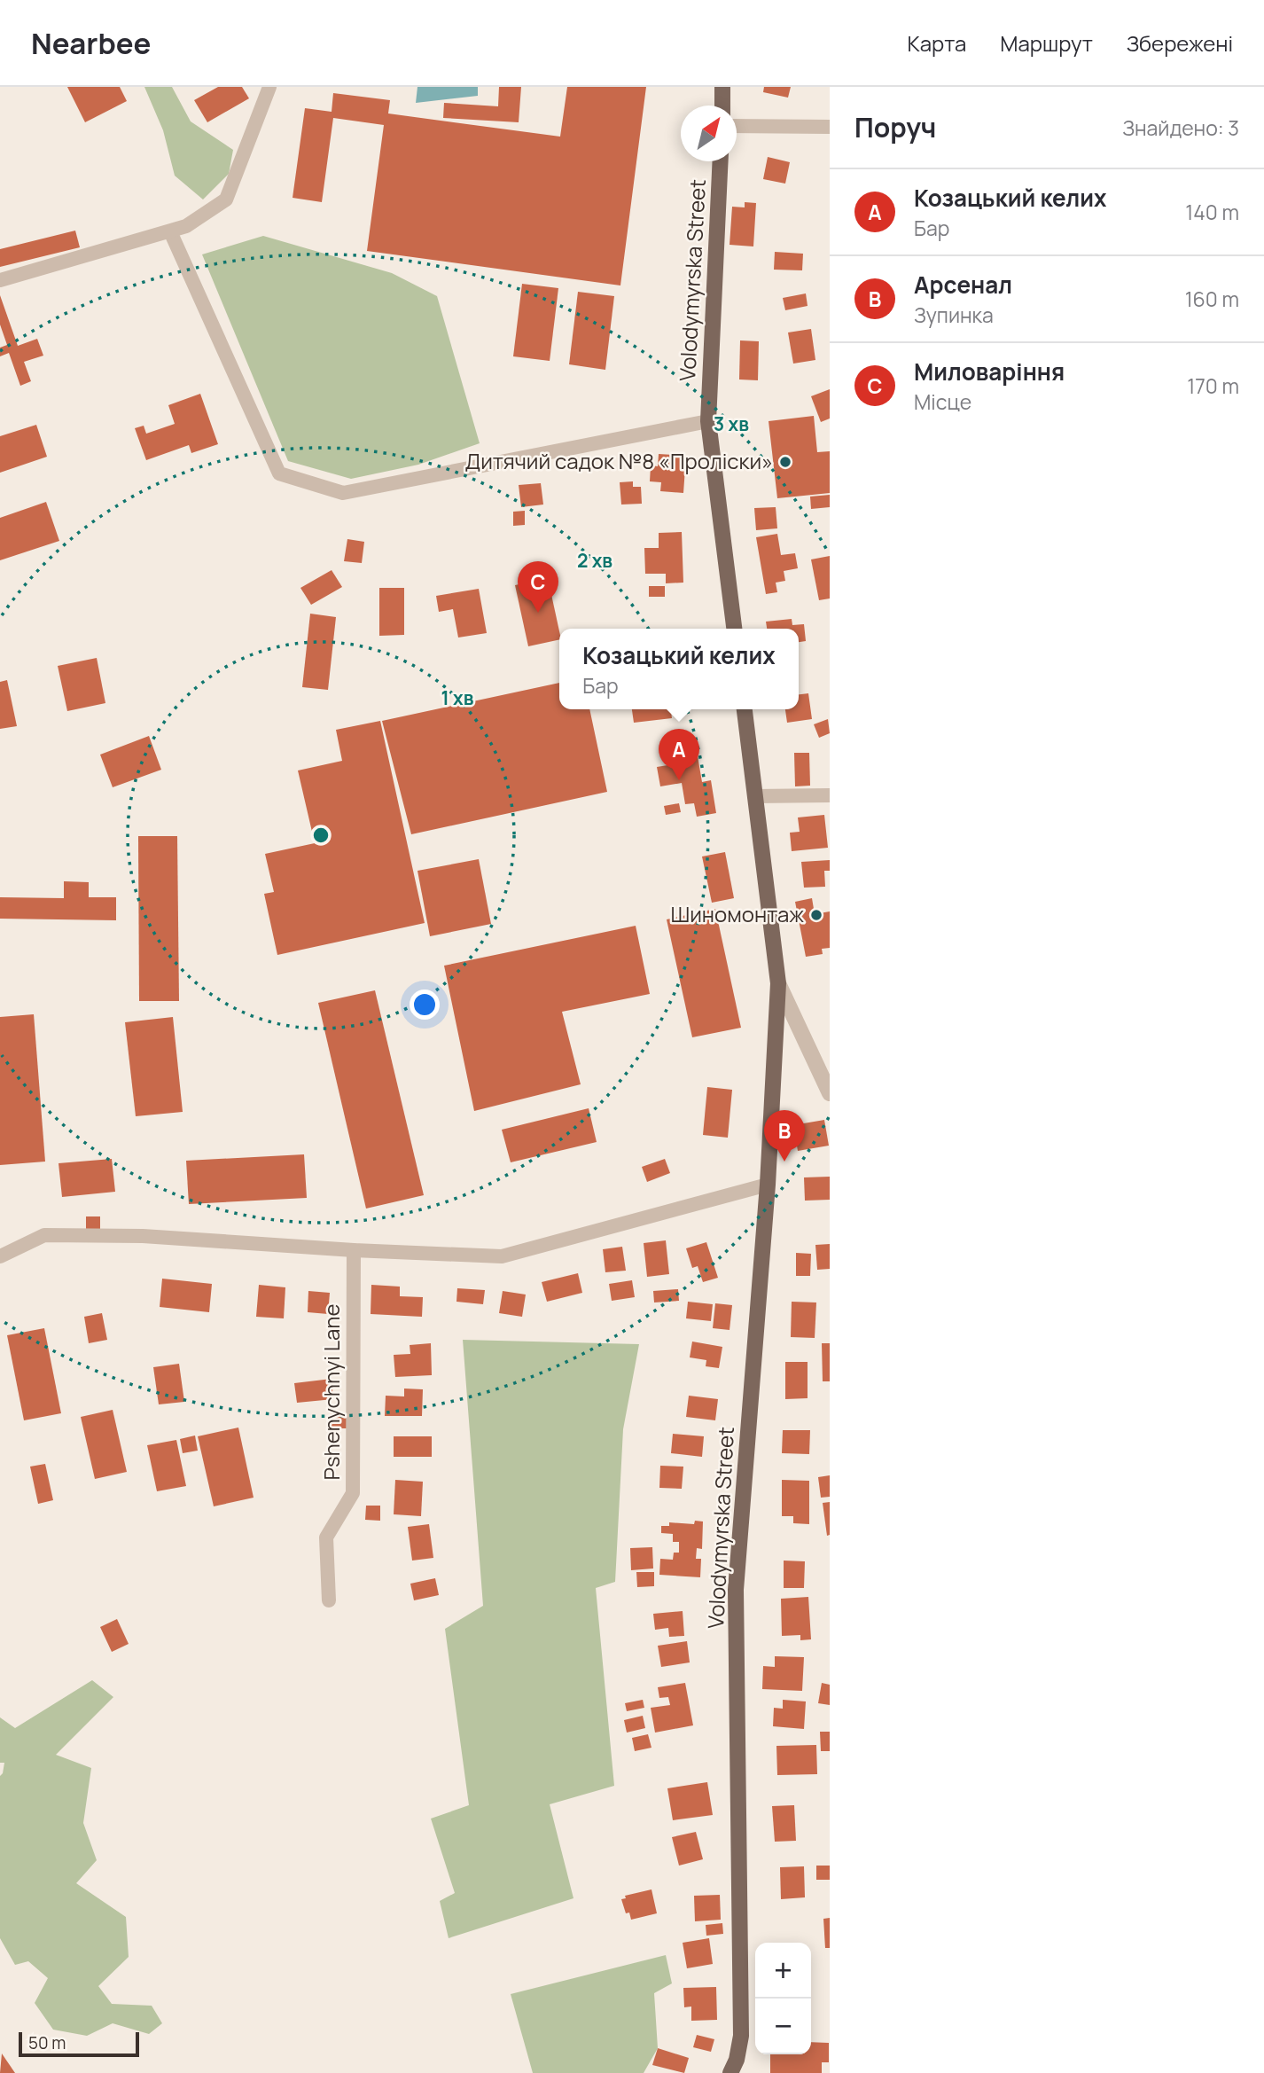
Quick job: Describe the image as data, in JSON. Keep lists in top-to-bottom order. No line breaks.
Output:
{"streets":{"main road":["Volodymyrska Street"],"street":["Pshenychnyi Lane"]},"places":["Дитячий садок №8 «Проліски»","Шиномонтаж"],"scale_bar":"50 m","north":"top right","page":{"header":"Nearbee","nav":["Карта","Маршрут","Збережені"],"heading":["Поруч","Знайдено: 3"],"list":[{"mark":"A","name":"Козацький келих","note":"Бар","value":"140 m"},{"mark":"B","name":"Арсенал","note":"Зупинка","value":"160 m"},{"mark":"C","name":"Миловаріння","note":"Місце","value":"170 m"}],"pins":["C","A","B"],"popup":["Козацький келих","Бар"],"map_buttons":["+","−"],"scale":"50 m"},"rings":["3 хв","2 хв","1 хв"]}
